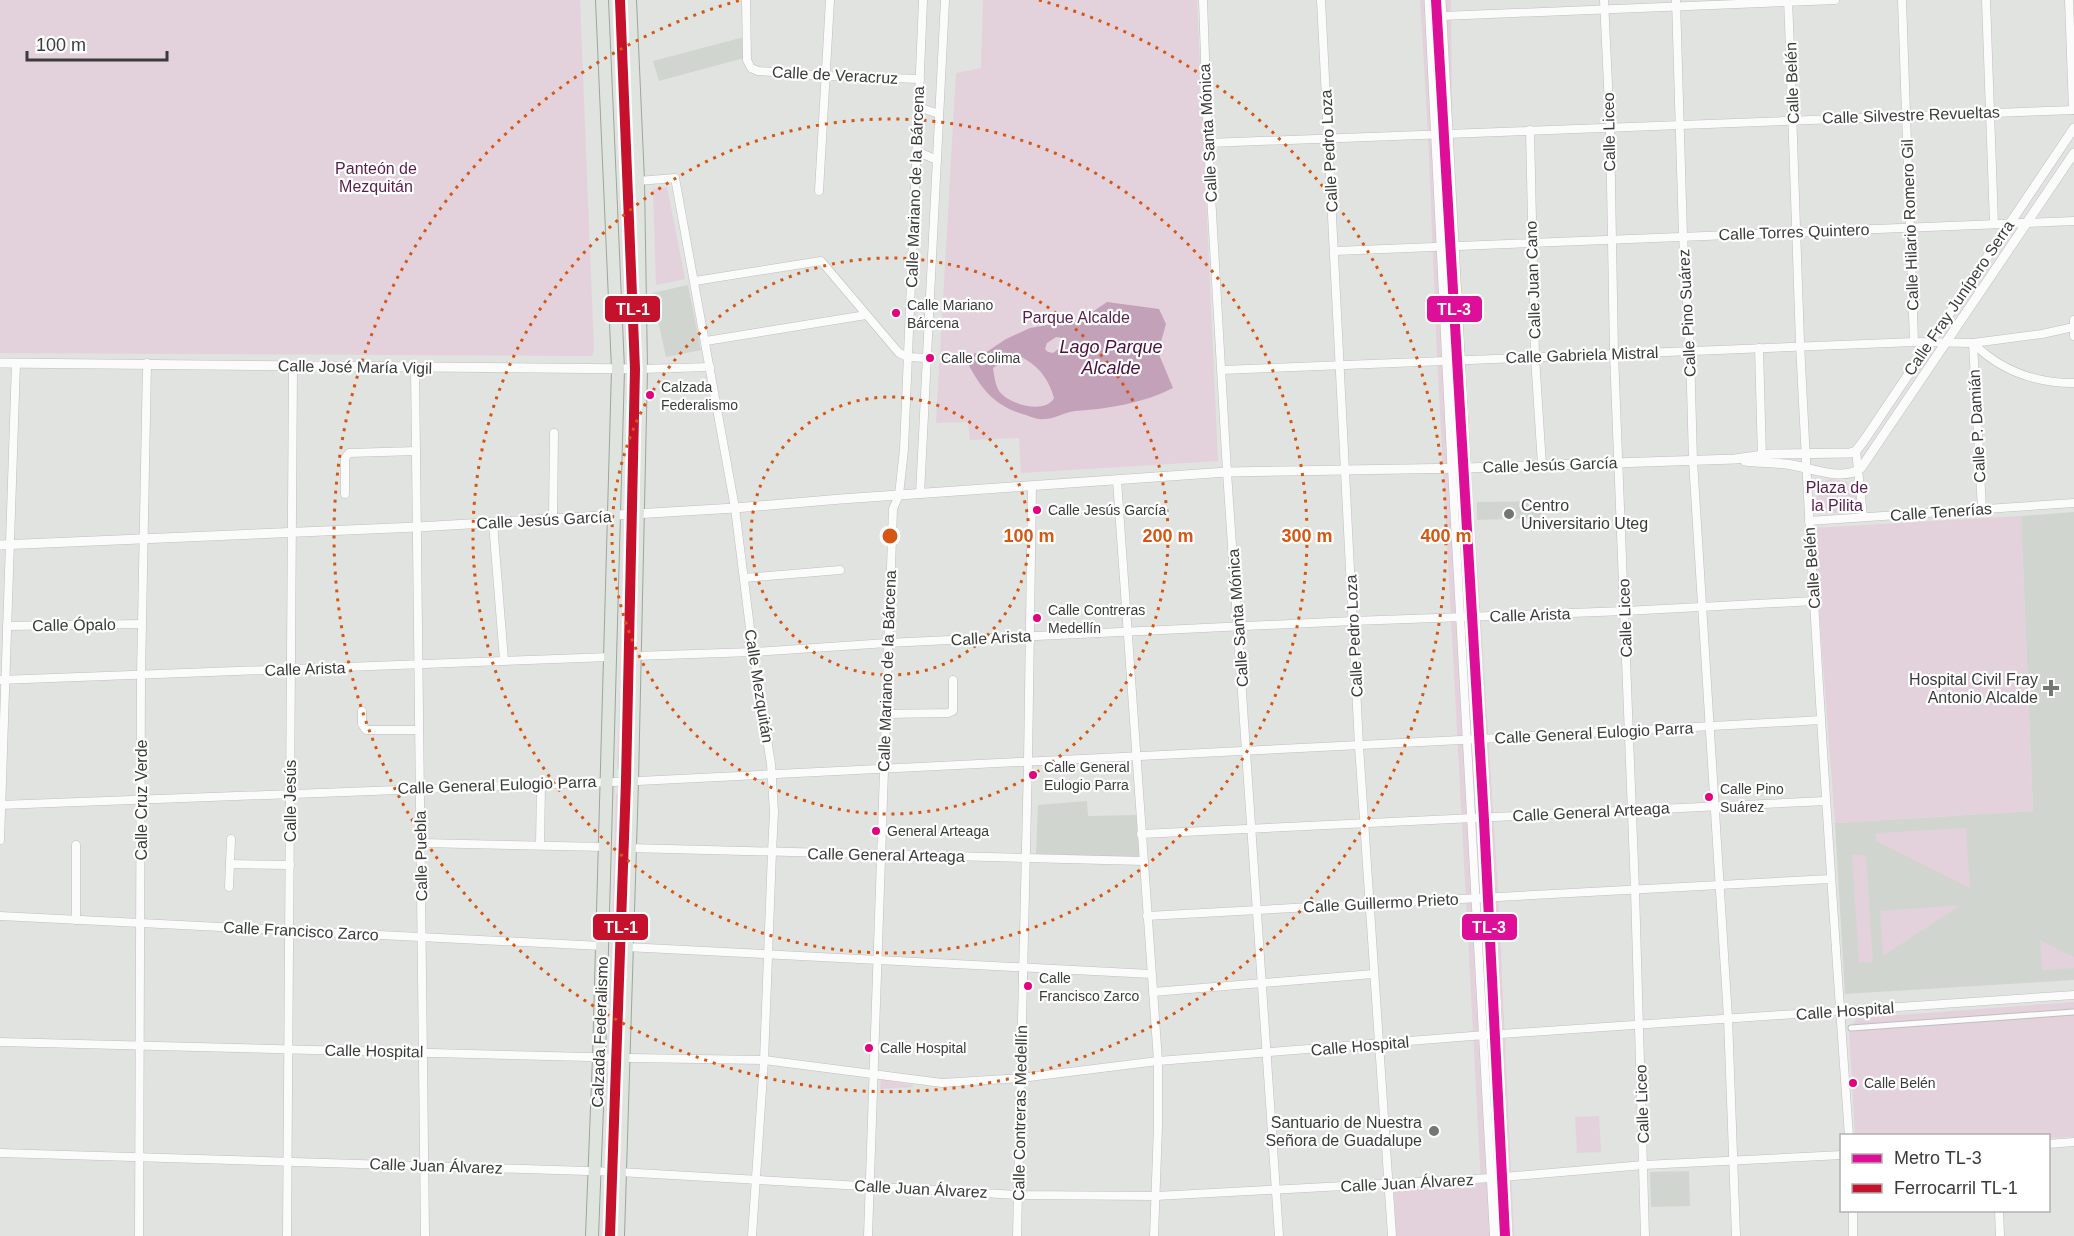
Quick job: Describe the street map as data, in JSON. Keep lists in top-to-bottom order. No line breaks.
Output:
{"streets":{"main road":["Calzada Federalismo"],"street":["Calle de Veracruz","Calle Belén","Calle Silvestre Revueltas","Calle Liceo","Calle Santa Mónica","Calle Pedro Loza","Calle Mariano de la Bárcena","Calle Hilario Romero Gil","Calle Torres Quintero","Calle Juan Cano","Calle Fray Junípero Serra","Calle Pino Suárez","Calle Gabriela Mistral","Calle José María Vigil","Calle P. Damián","Calle Jesús García","Calle Tenerías","Calle Arista","Calle Ópalo","Calle Mezquitán","Calle General Eulogio Parra","Calle Cruz Verde","Calle Jesús","Calle General Arteaga","Calle Puebla","Calle Guillermo Prieto","Calle Francisco Zarco","Calle Hospital","Calle Contreras Medellín","Calle Juan Álvarez"]},"crossings":[["Calle de Veracruz","Calle Mariano de la Bárcena"],["Calle Belén","Calle Silvestre Revueltas"],["Calle Belén","Calle Torres Quintero"],["Calle Belén","Calle Gabriela Mistral"],["Calle Belén","Calle Jesús García"],["Calle Belén","Calle Tenerías"],["Calle Belén","Calle Arista"],["Calle Belén","Calle General Eulogio Parra"],["Calle Belén","Calle General Arteaga"],["Calle Belén","Calle Guillermo Prieto"],["Calle Belén","Calle Hospital"],["Calle Silvestre Revueltas","Calle Liceo"],["Calle Silvestre Revueltas","Calle Santa Mónica"],["Calle Silvestre Revueltas","Calle Pedro Loza"],["Calle Silvestre Revueltas","Calle Hilario Romero Gil"],["Calle Silvestre Revueltas","Calle Juan Cano"],["Calle Silvestre Revueltas","Calle Pino Suárez"],["Calle Liceo","Calle Torres Quintero"],["Calle Liceo","Calle Gabriela Mistral"],["Calle Liceo","Calle Jesús García"],["Calle Liceo","Calle Arista"],["Calle Liceo","Calle General Eulogio Parra"],["Calle Liceo","Calle General Arteaga"],["Calle Liceo","Calle Guillermo Prieto"],["Calle Liceo","Calle Hospital"],["Calle Liceo","Calle Juan Álvarez"],["Calle Santa Mónica","Calle Gabriela Mistral"],["Calle Santa Mónica","Calle Jesús García"],["Calle Santa Mónica","Calle Arista"],["Calle Santa Mónica","Calle General Eulogio Parra"],["Calle Santa Mónica","Calle General Arteaga"],["Calle Santa Mónica","Calle Guillermo Prieto"],["Calle Santa Mónica","Calle Hospital"],["Calle Santa Mónica","Calle Juan Álvarez"],["Calle Pedro Loza","Calle Torres Quintero"],["Calle Pedro Loza","Calle Gabriela Mistral"],["Calle Pedro Loza","Calle Jesús García"],["Calle Pedro Loza","Calle Arista"],["Calle Pedro Loza","Calle General Eulogio Parra"],["Calle Pedro Loza","Calle General Arteaga"],["Calle Pedro Loza","Calle Guillermo Prieto"],["Calle Pedro Loza","Calle Hospital"],["Calle Pedro Loza","Calle Juan Álvarez"],["Calle Mariano de la Bárcena","Calle Jesús García"],["Calle Mariano de la Bárcena","Calle Arista"],["Calle Mariano de la Bárcena","Calle General Eulogio Parra"],["Calle Mariano de la Bárcena","Calle General Arteaga"],["Calle Mariano de la Bárcena","Calle Hospital"],["Calle Mariano de la Bárcena","Calle Juan Álvarez"],["Calle Hilario Romero Gil","Calle Torres Quintero"],["Calle Hilario Romero Gil","Calle Gabriela Mistral"],["Calle Torres Quintero","Calle Juan Cano"],["Calle Torres Quintero","Calle Fray Junípero Serra"],["Calle Torres Quintero","Calle Pino Suárez"],["Calle Juan Cano","Calle Gabriela Mistral"],["Calle Juan Cano","Calle Jesús García"],["Calle Fray Junípero Serra","Calle Gabriela Mistral"],["Calle Fray Junípero Serra","Calle Jesús García"],["Calle Pino Suárez","Calle Gabriela Mistral"],["Calle Pino Suárez","Calle Jesús García"],["Calle Pino Suárez","Calle Arista"],["Calle Pino Suárez","Calle General Eulogio Parra"],["Calle Pino Suárez","Calle General Arteaga"],["Calle Pino Suárez","Calle Guillermo Prieto"],["Calle Pino Suárez","Calle Hospital"],["Calle Pino Suárez","Calle Juan Álvarez"],["Calle Gabriela Mistral","Calle P. Damián"],["Calle José María Vigil","Calle Mezquitán"],["Calle José María Vigil","Calle Cruz Verde"],["Calle José María Vigil","Calle Jesús"],["Calle José María Vigil","Calle Puebla"],["Calle José María Vigil","Calzada Federalismo"],["Calle P. Damián","Calle Tenerías"],["Calle Jesús García","Calle Mezquitán"],["Calle Jesús García","Calle Cruz Verde"],["Calle Jesús García","Calle Jesús"],["Calle Jesús García","Calle Puebla"],["Calle Jesús García","Calzada Federalismo"],["Calle Jesús García","Calle Contreras Medellín"],["Calle Arista","Calle Mezquitán"],["Calle Arista","Calle Cruz Verde"],["Calle Arista","Calle Jesús"],["Calle Arista","Calle Puebla"],["Calle Arista","Calzada Federalismo"],["Calle Arista","Calle Contreras Medellín"],["Calle Ópalo","Calle Cruz Verde"],["Calle Mezquitán","Calle General Eulogio Parra"],["Calle Mezquitán","Calle General Arteaga"],["Calle Mezquitán","Calle Hospital"],["Calle Mezquitán","Calzada Federalismo"],["Calle Mezquitán","Calle Juan Álvarez"],["Calle General Eulogio Parra","Calle Cruz Verde"],["Calle General Eulogio Parra","Calle Jesús"],["Calle General Eulogio Parra","Calle Puebla"],["Calle General Eulogio Parra","Calzada Federalismo"],["Calle General Eulogio Parra","Calle Contreras Medellín"],["Calle Cruz Verde","Calle Francisco Zarco"],["Calle Cruz Verde","Calle Hospital"],["Calle Cruz Verde","Calle Juan Álvarez"],["Calle Jesús","Calle Francisco Zarco"],["Calle Jesús","Calle Hospital"],["Calle Jesús","Calle Juan Álvarez"],["Calle General Arteaga","Calzada Federalismo"],["Calle General Arteaga","Calle Contreras Medellín"],["Calle Puebla","Calle Francisco Zarco"],["Calle Puebla","Calle Hospital"],["Calle Puebla","Calle Juan Álvarez"],["Calle Francisco Zarco","Calzada Federalismo"],["Calle Hospital","Calzada Federalismo"],["Calle Hospital","Calle Contreras Medellín"],["Calzada Federalismo","Calle Juan Álvarez"],["Calle Contreras Medellín","Calle Juan Álvarez"]],"water":["Lago Parque Alcalde"],"parks":["Panteón de Mezquitán","Parque Alcalde","Plaza de la Pilita"],"places":{"other":["Calle Mariano Bárcena","Calle Colima","Calzada Federalismo","Calle Jesús García","Centro Universitario Uteg","Calle Contreras Medellín","Calle General Eulogio Parra","Calle Pino Suárez","General Arteaga","Calle Francisco Zarco","Calle Hospital","Calle Belén","Santuario de Nuestra Señora de Guadalupe"],"health":["Hospital Civil Fray Antonio Alcalde"]},"lines":["metro line TL-3","rail line TL-1"],"legend":["Metro TL-3","Ferrocarril TL-1"],"scale_bar":"100 m","rings":["100 m","200 m","300 m","400 m"]}
